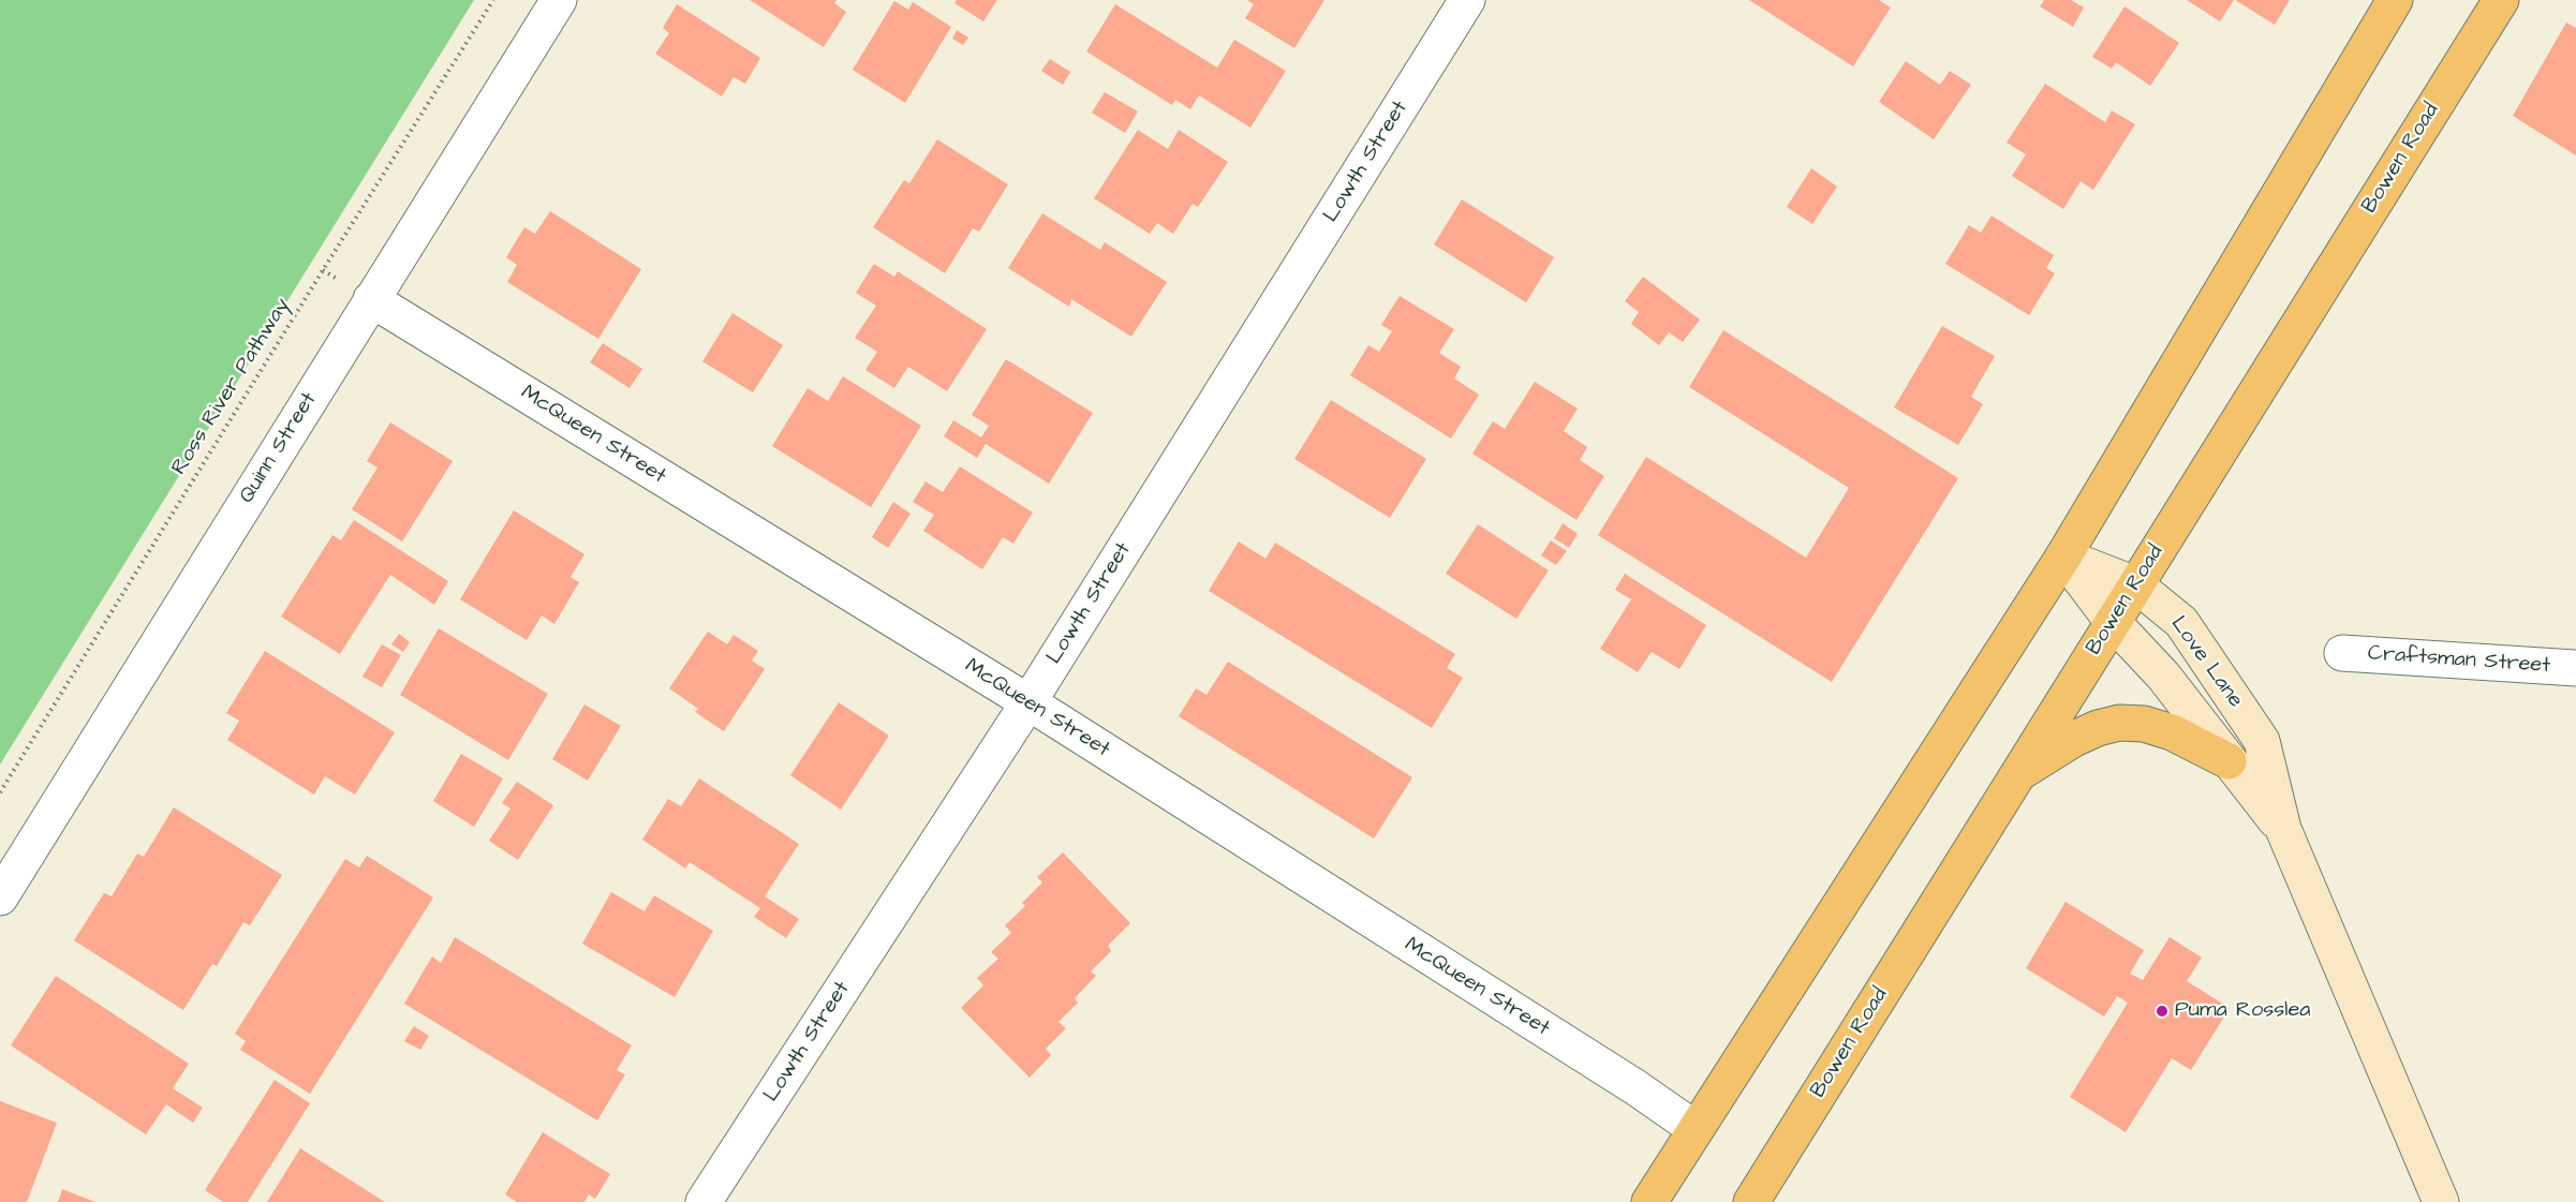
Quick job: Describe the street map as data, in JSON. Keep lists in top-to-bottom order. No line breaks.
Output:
{"streets":{"main road":["Bowen Road"],"street":["Lowth Street","McQueen Street","Quinn Street","Craftsman Street","Love Lane"],"path":["Ross River Pathway"]},"crossings":[["Bowen Road","Love Lane"],["Lowth Street","McQueen Street"],["McQueen Street","Quinn Street"]],"places":["Puma Rosslea"]}
